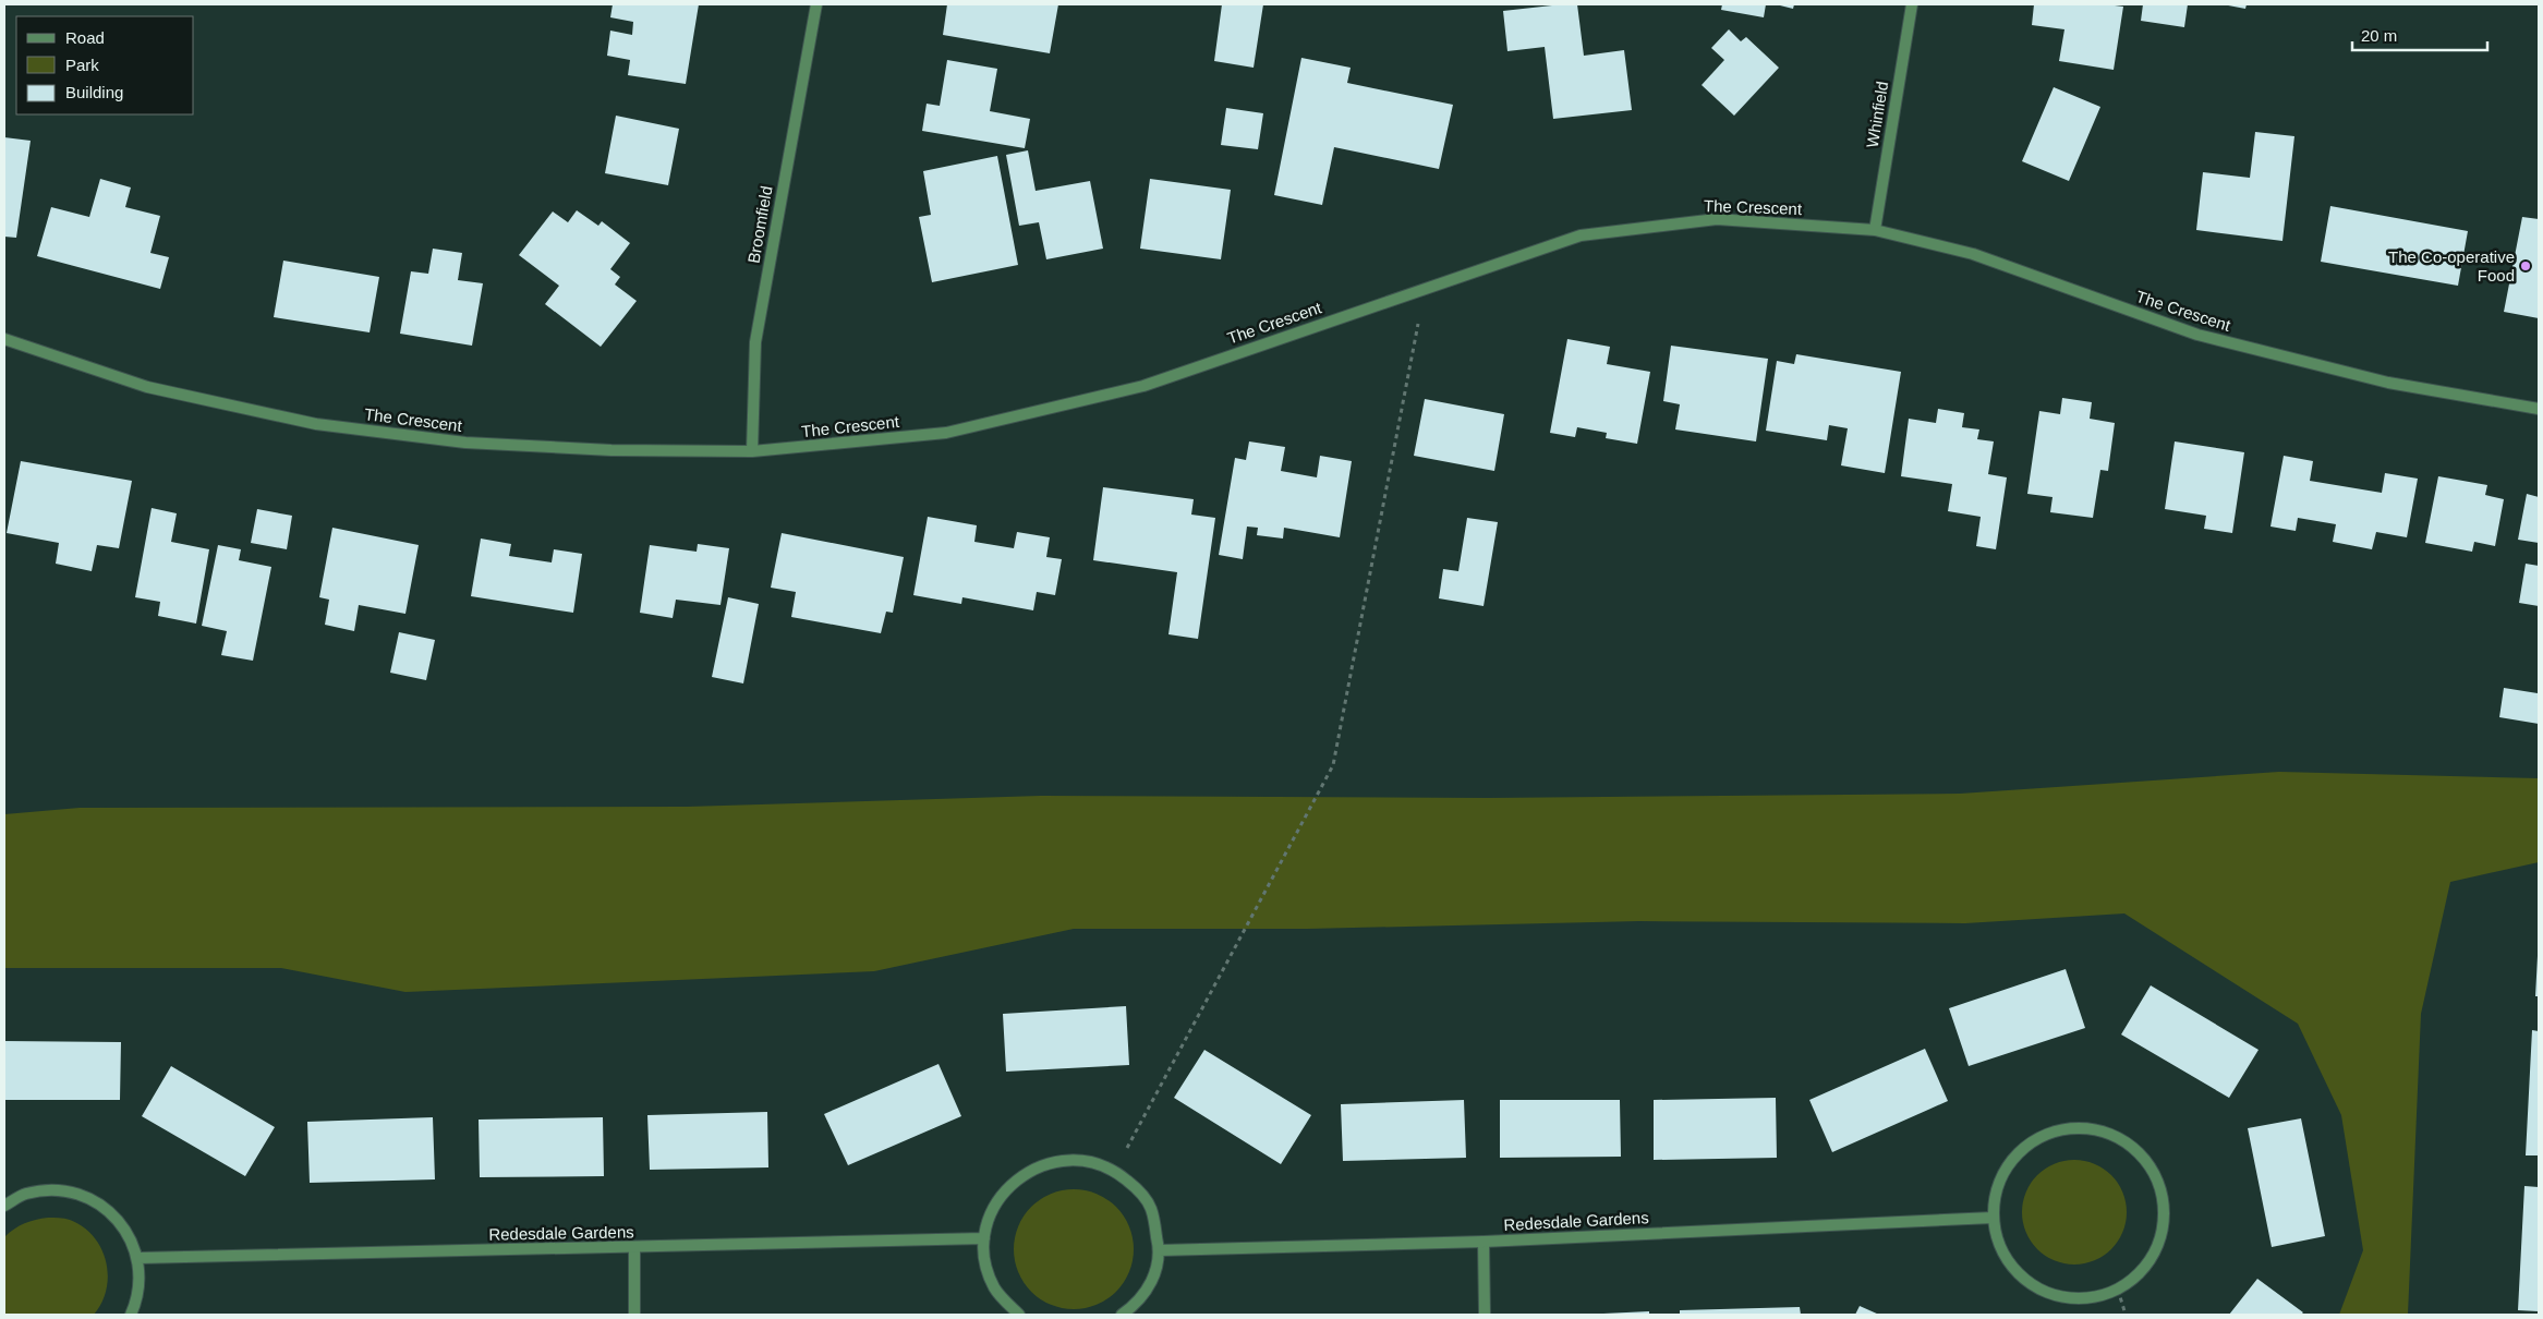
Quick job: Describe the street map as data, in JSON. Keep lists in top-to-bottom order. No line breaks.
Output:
{"streets":{"street":["Whinfield","The Crescent","Broomfield","Redesdale Gardens"]},"crossings":[["Whinfield","The Crescent"],["The Crescent","Broomfield"]],"places":["The Co-operative Food"],"legend":["Road","Park","Building"],"scale_bar":"20 m"}
